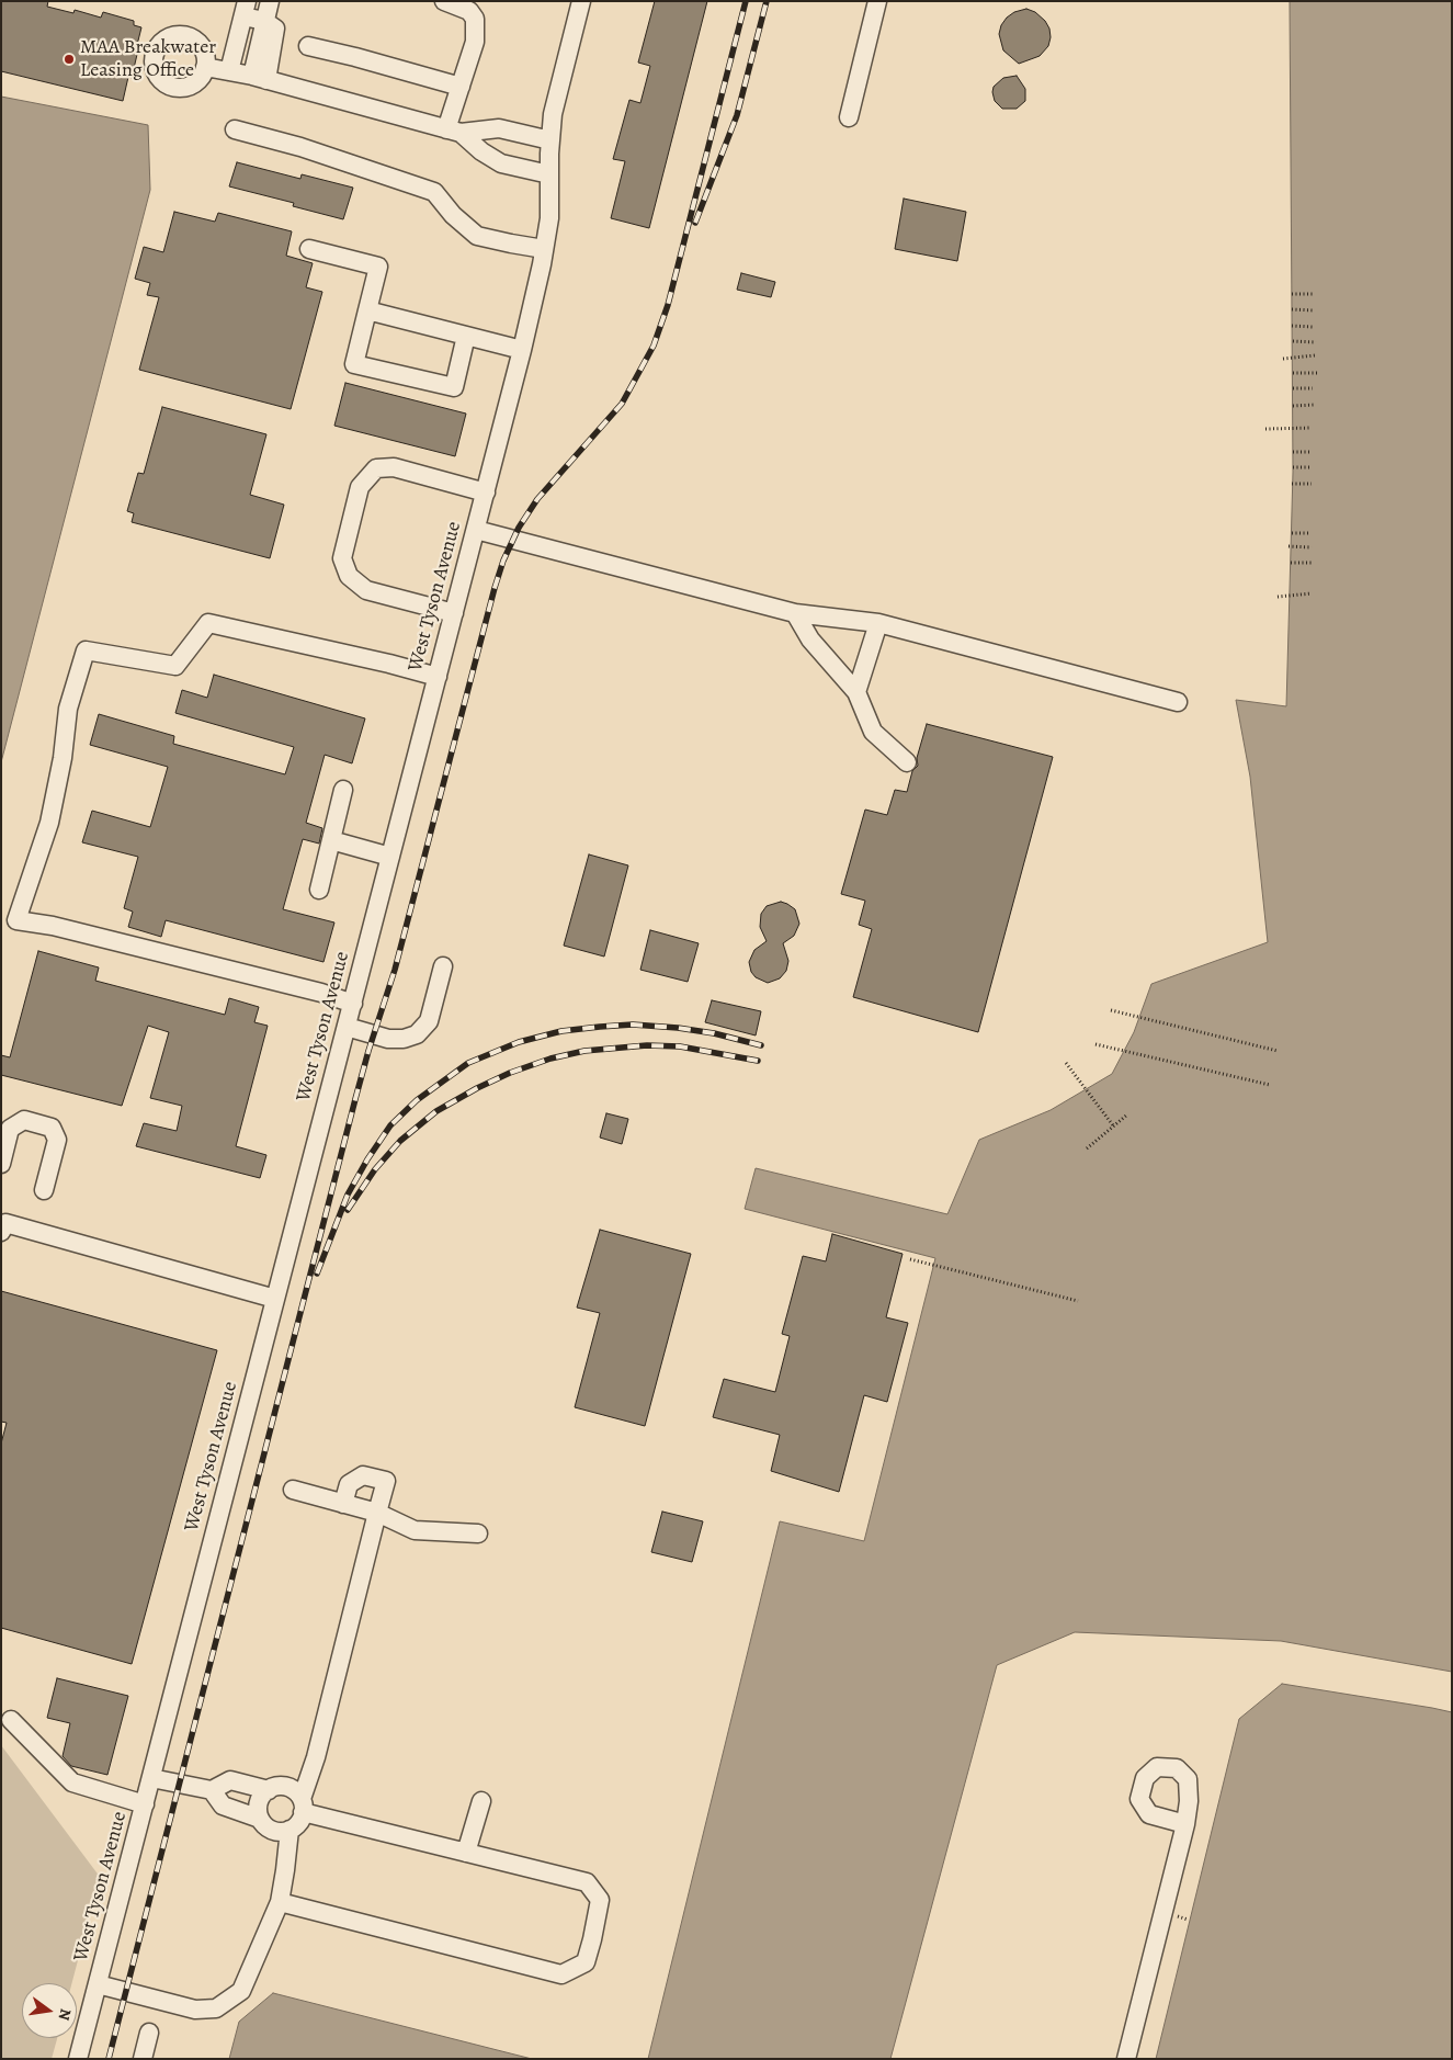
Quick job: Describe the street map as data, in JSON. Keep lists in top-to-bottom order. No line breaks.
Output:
{"streets":{"street":["West Tyson Avenue"]},"places":["MAA Breakwater Leasing Office"],"north":"right"}
